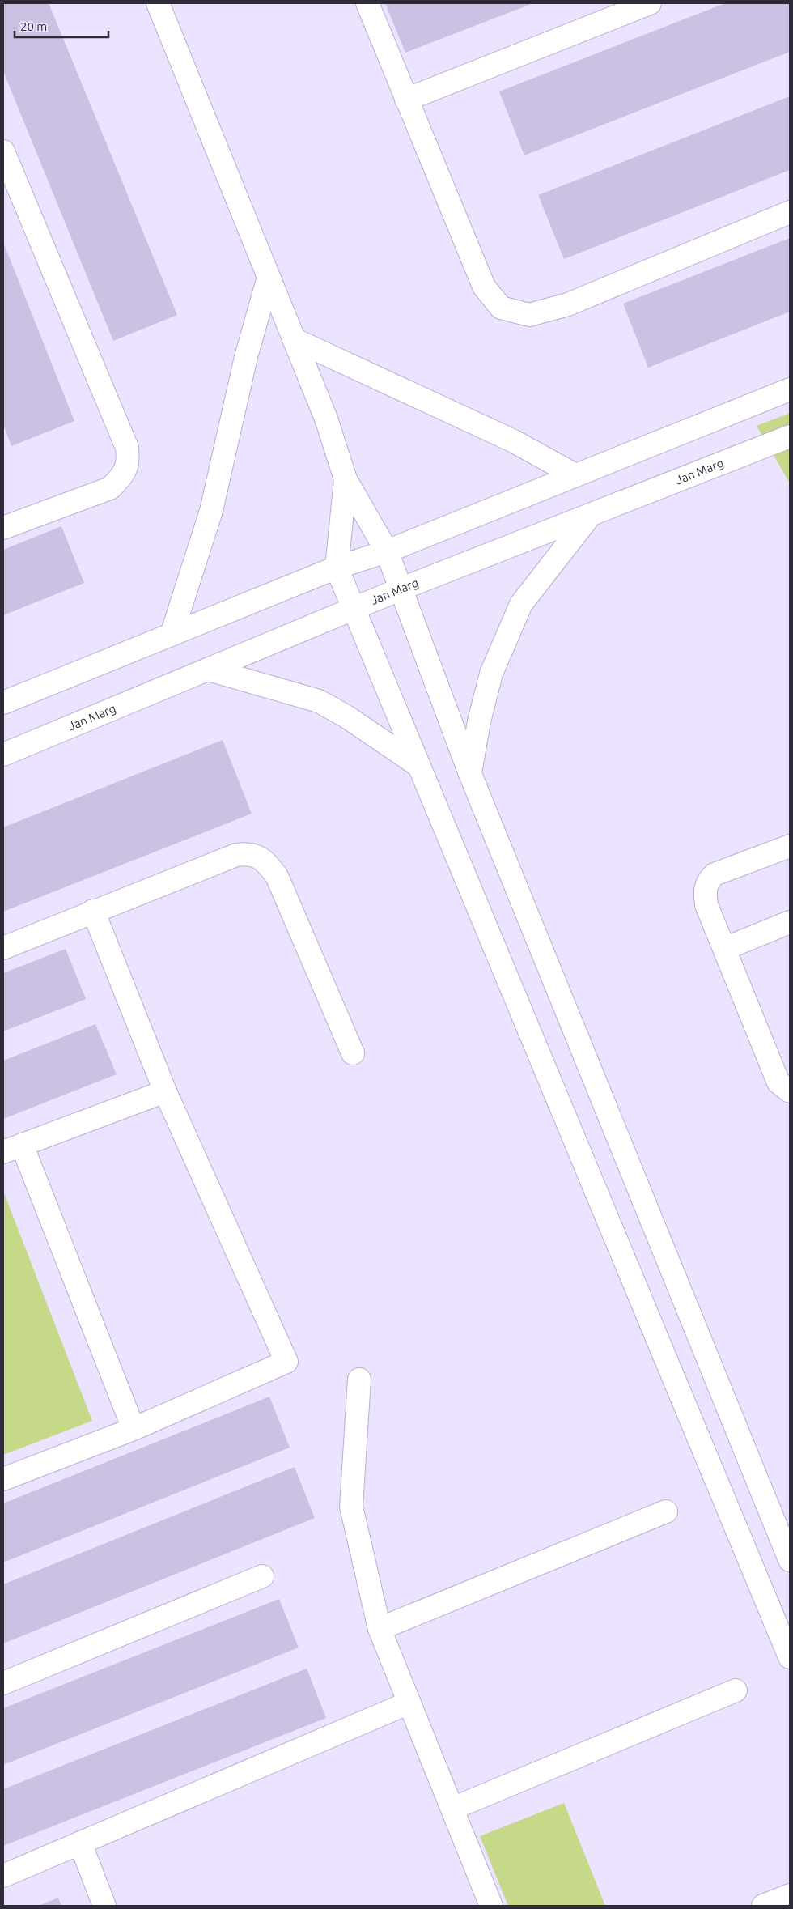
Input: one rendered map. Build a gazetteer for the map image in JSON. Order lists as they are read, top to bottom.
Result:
{
  "streets": {
    "main road": ["Jan Marg"]
  },
  "scale_bar": "20 m"
}
